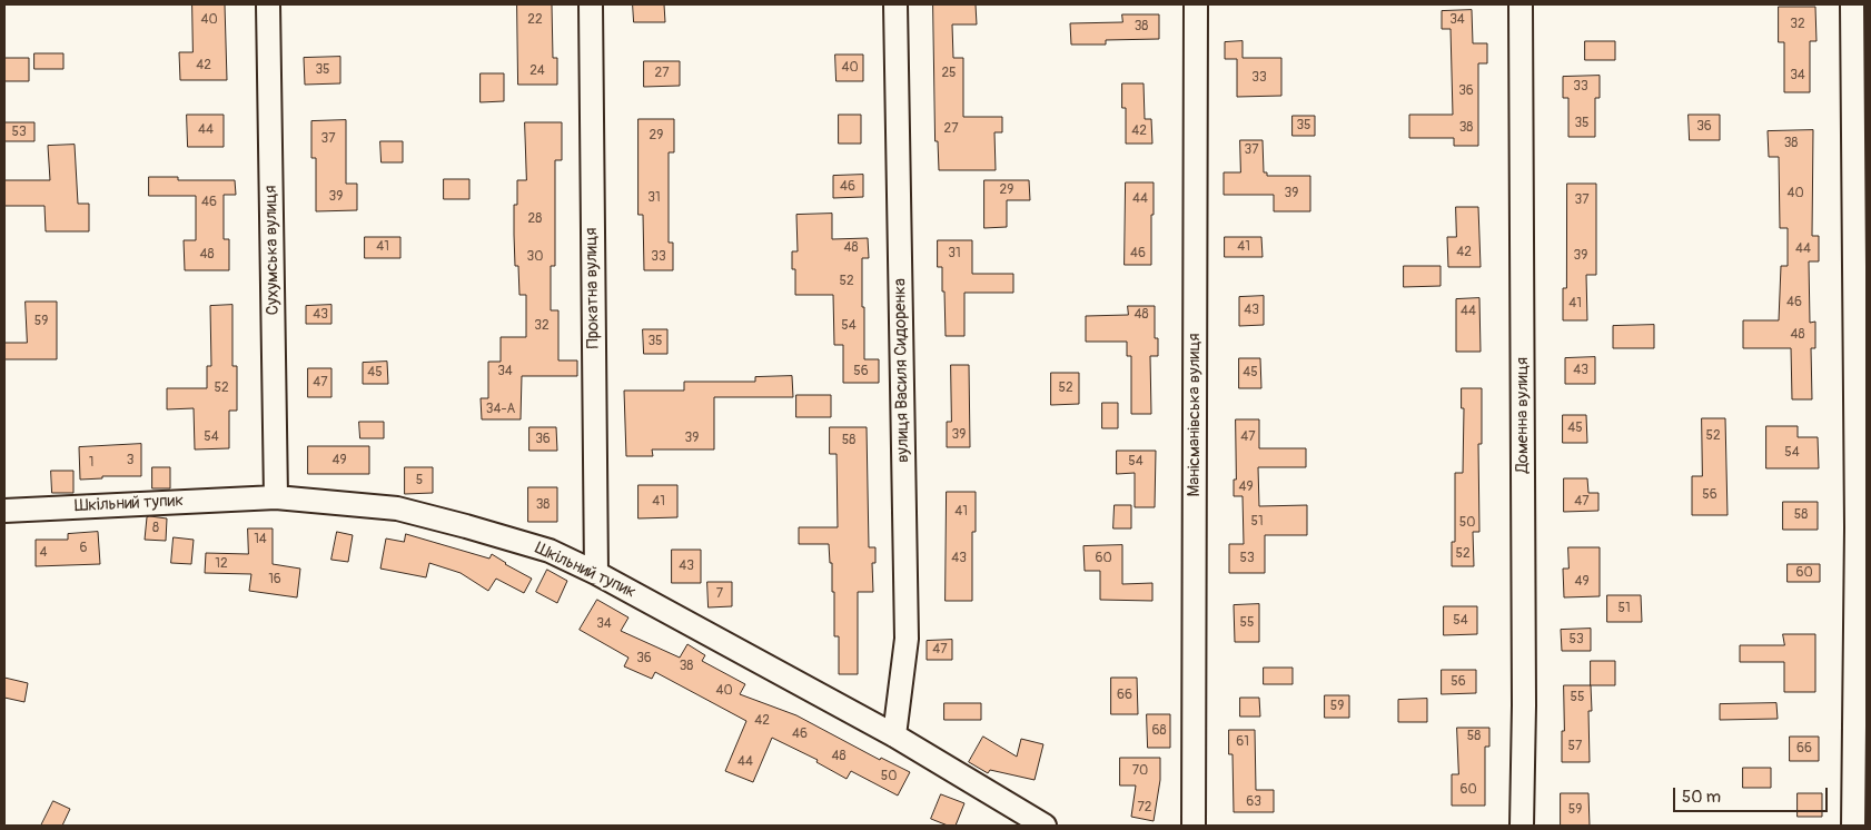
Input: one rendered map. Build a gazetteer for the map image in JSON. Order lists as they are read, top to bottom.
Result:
{
  "streets": {
    "street": [
      "Сухумська вулиця",
      "Прокатна вулиця",
      "вулиця Василя Сидоренка",
      "Манісманівська вулиця",
      "Доменна вулиця",
      "Шкільний тупик"
    ]
  },
  "crossings": [
    ["Сухумська вулиця", "Шкільний тупик"],
    ["Прокатна вулиця", "Шкільний тупик"],
    ["вулиця Василя Сидоренка", "Шкільний тупик"]
  ],
  "house_numbers": [
    "40",
    "22",
    "34",
    "32",
    "38",
    "42",
    "40",
    "35",
    "24",
    "27",
    "25",
    "34",
    "33",
    "33",
    "36",
    "35",
    "35",
    "36",
    "38",
    "27",
    "44",
    "42",
    "53",
    "29",
    "37",
    "38",
    "37",
    "46",
    "29",
    "39",
    "40",
    "39",
    "31",
    "44",
    "37",
    "46",
    "28",
    "41",
    "41",
    "48",
    "44",
    "42",
    "31",
    "46",
    "48",
    "39",
    "30",
    "33",
    "52",
    "46",
    "41",
    "43",
    "44",
    "43",
    "48",
    "59",
    "32",
    "54",
    "48",
    "35",
    "43",
    "34",
    "56",
    "45",
    "45",
    "47",
    "52",
    "52",
    "34-А",
    "45",
    "39",
    "52",
    "54",
    "47",
    "39",
    "36",
    "58",
    "54",
    "3",
    "49",
    "54",
    "1",
    "5",
    "49",
    "56",
    "41",
    "47",
    "38",
    "41",
    "58",
    "51",
    "50",
    "8",
    "14",
    "6",
    "4",
    "52",
    "43",
    "60",
    "53",
    "12",
    "43",
    "60",
    "16",
    "49",
    "7",
    "51",
    "54",
    "55",
    "34",
    "53",
    "47",
    "36",
    "38",
    "56",
    "40",
    "66",
    "55",
    "59",
    "42",
    "68",
    "46",
    "58",
    "61",
    "57",
    "66",
    "48",
    "44",
    "70",
    "50",
    "60",
    "63",
    "72",
    "59"
  ],
  "scale_bar": "50 m"
}
